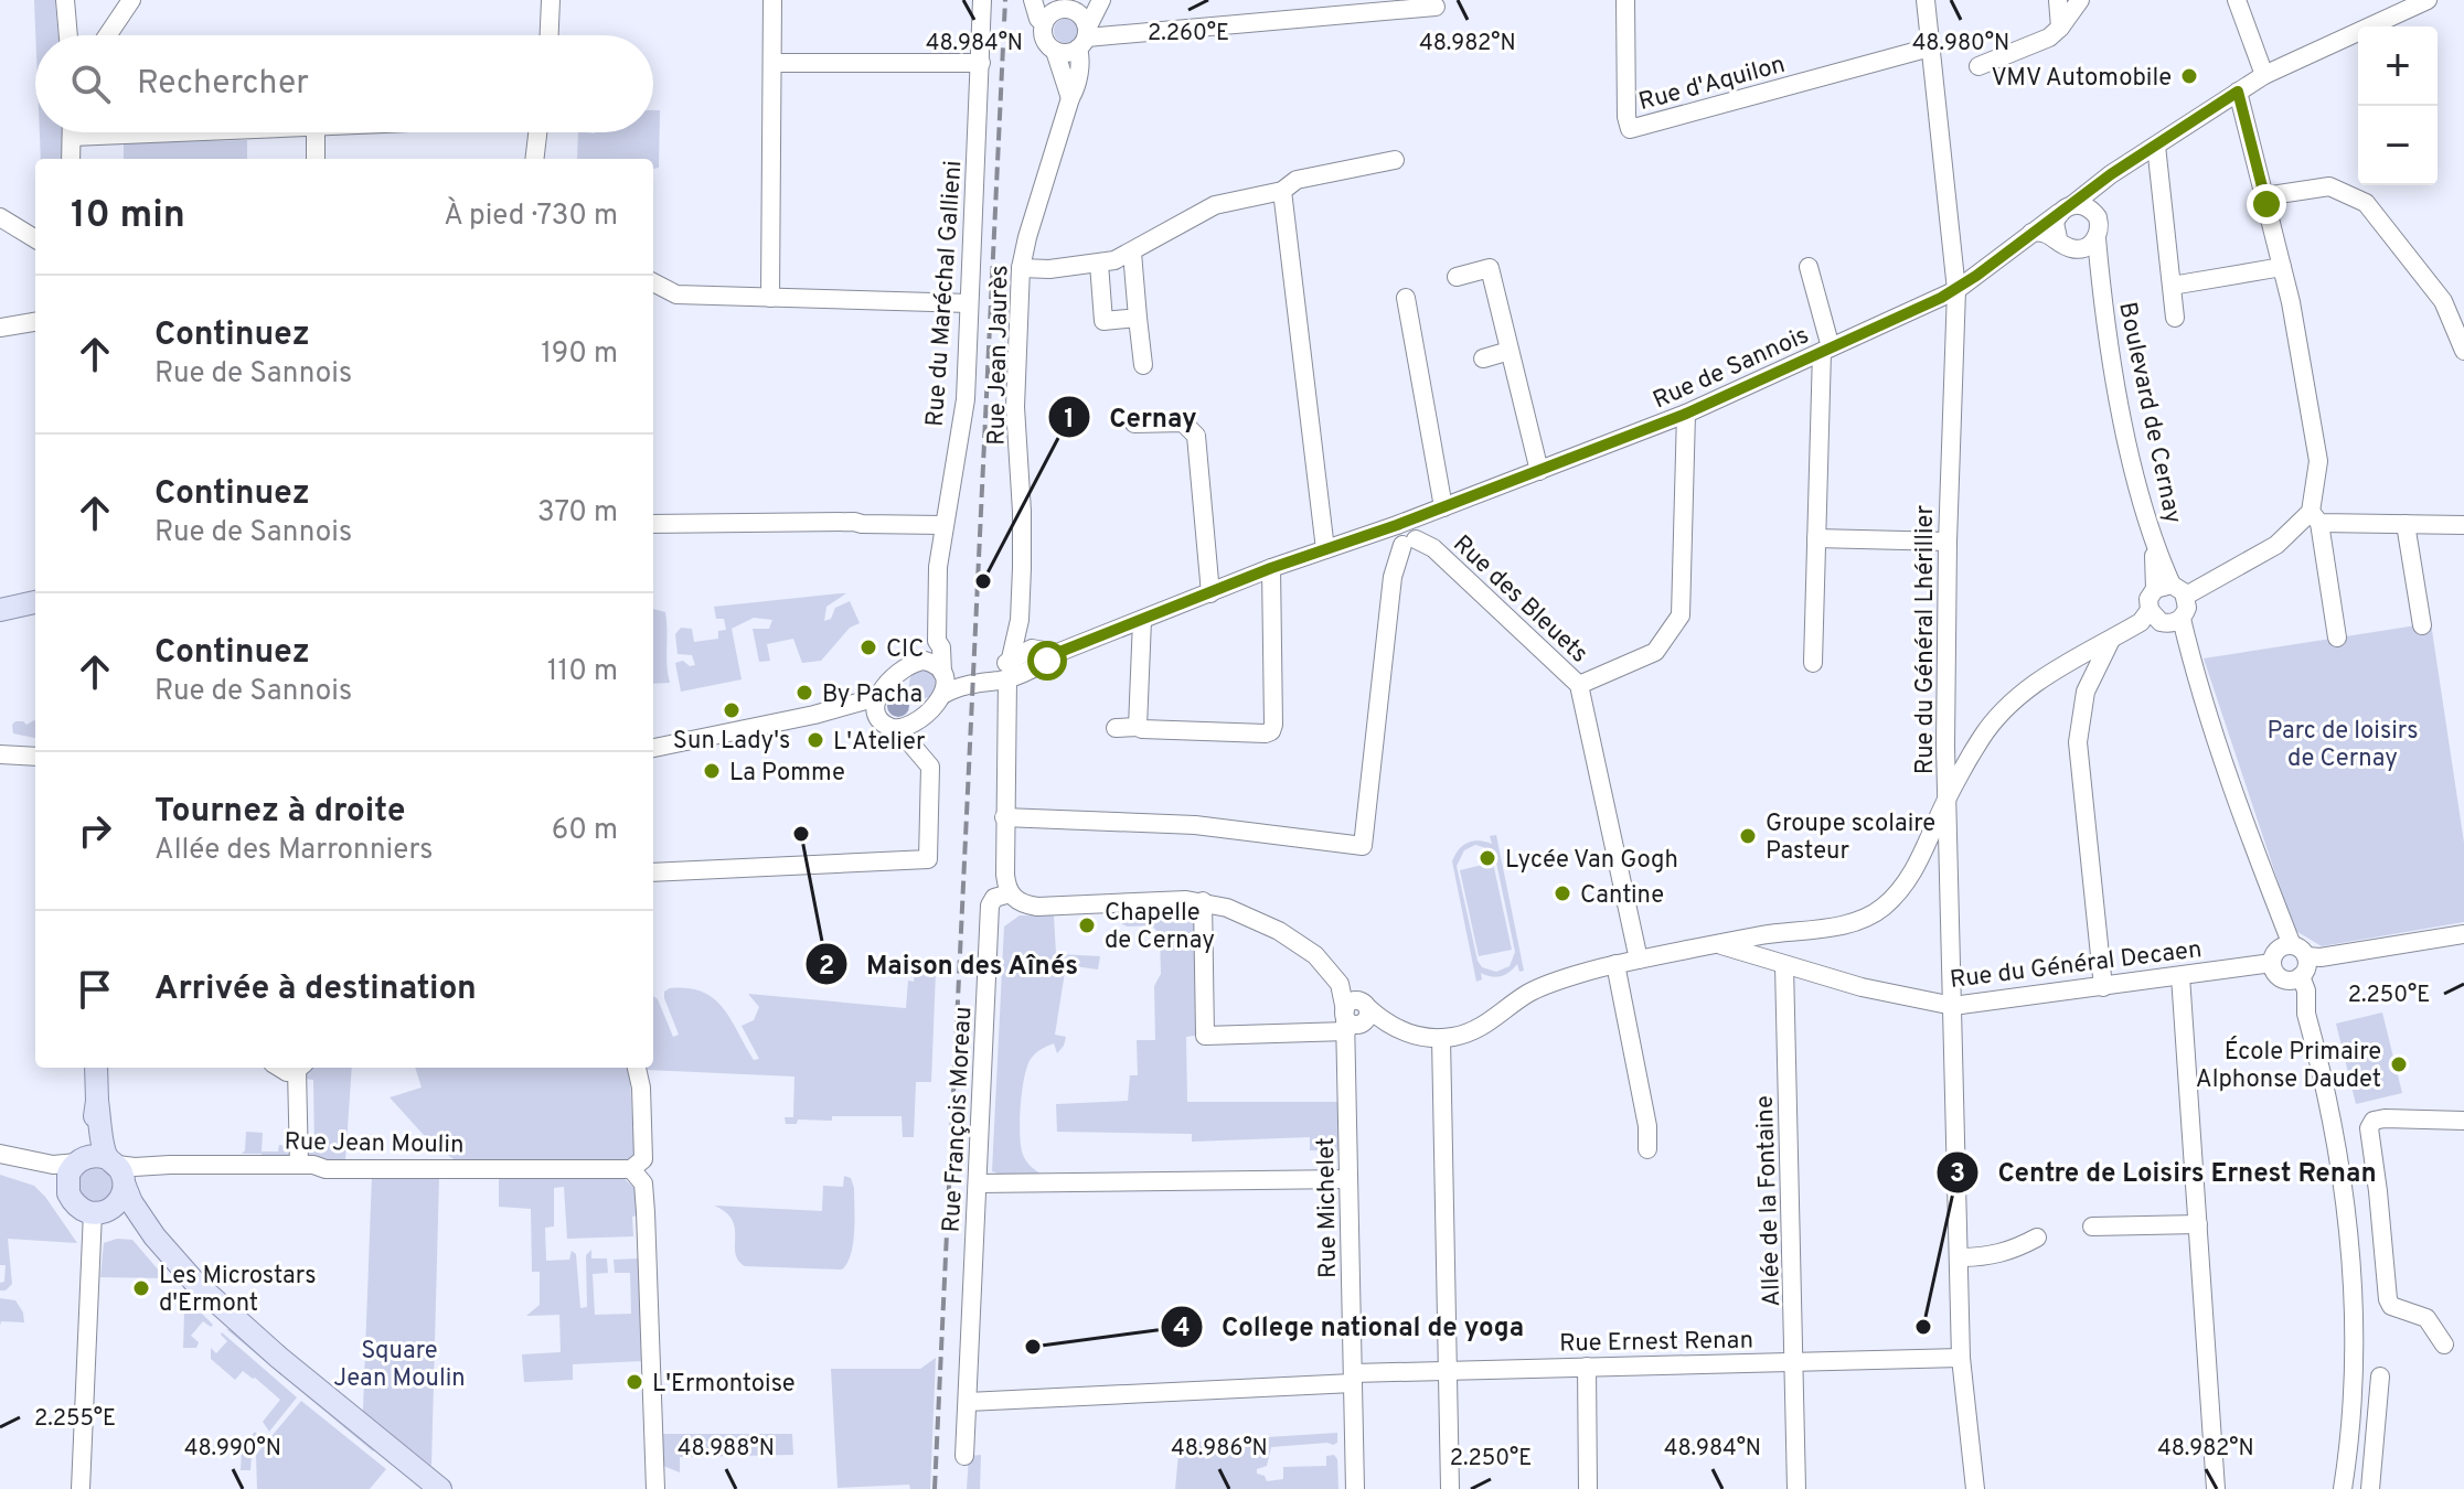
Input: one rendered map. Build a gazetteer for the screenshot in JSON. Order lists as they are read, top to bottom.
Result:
{
  "streets": {
    "street": [
      "Rue d'Aquilon",
      "Rue du Maréchal Gallieni",
      "Rue Jean Jaurès",
      "Rue de Sannois",
      "Boulevard de Cernay",
      "Rue des Bleuets",
      "Rue du Général Lhérillier",
      "Rue du Général Decaen",
      "Rue François Moreau",
      "Rue Jean Moulin",
      "Allée de la Fontaine",
      "Rue Michelet",
      "Rue Ernest Renan"
    ]
  },
  "crossings": [
    ["Rue d'Aquilon", "Rue du Général Lhérillier"],
    ["Rue de Sannois", "Boulevard de Cernay"],
    ["Rue de Sannois", "Rue des Bleuets"],
    ["Rue de Sannois", "Rue du Général Lhérillier"],
    ["Rue des Bleuets", "Rue du Général Decaen"],
    ["Rue du Général Lhérillier", "Rue du Général Decaen"],
    ["Rue du Général Decaen", "Allée de la Fontaine"],
    ["Rue du Général Decaen", "Rue Michelet"],
    ["Rue François Moreau", "Rue Ernest Renan"],
    ["Allée de la Fontaine", "Rue Ernest Renan"],
    ["Rue Michelet", "Rue Ernest Renan"]
  ],
  "parks": ["Parc de loisirs de Cernay", "Square Jean Moulin"],
  "places": [
    "VMV Automobile",
    "Cernay",
    "CIC",
    "By Pacha",
    "Sun Lady's",
    "L'Atelier",
    "La Pomme",
    "Maison des Aînés",
    "Groupe scolaire Pasteur",
    "Lycée Van Gogh",
    "Cantine",
    "Chapelle de Cernay",
    "École Primaire Alphonse Daudet",
    "Les Microstars d'Ermont",
    "Centre de Loisirs Ernest Renan",
    "College national de yoga",
    "L'Ermontoise"
  ],
  "page": {
    "map_buttons": ["+", "−"],
    "search": "Rechercher",
    "heading": ["10 min", "À pied · 730 m"],
    "list": [
      ["Continuez", "Rue de Sannois", "190 m"],
      ["Continuez", "Rue de Sannois", "370 m"],
      ["Continuez", "Rue de Sannois", "110 m"],
      ["Tournez à droite", "Allée des Marronniers", "60 m"],
      "Arrivée à destination"
    ]
  },
  "coordinates": [
    "2.260°E",
    "48.984°N",
    "48.982°N",
    "48.980°N",
    "2.250°E",
    "2.255°E",
    "48.990°N",
    "48.988°N",
    "48.986°N"
  ]
}
